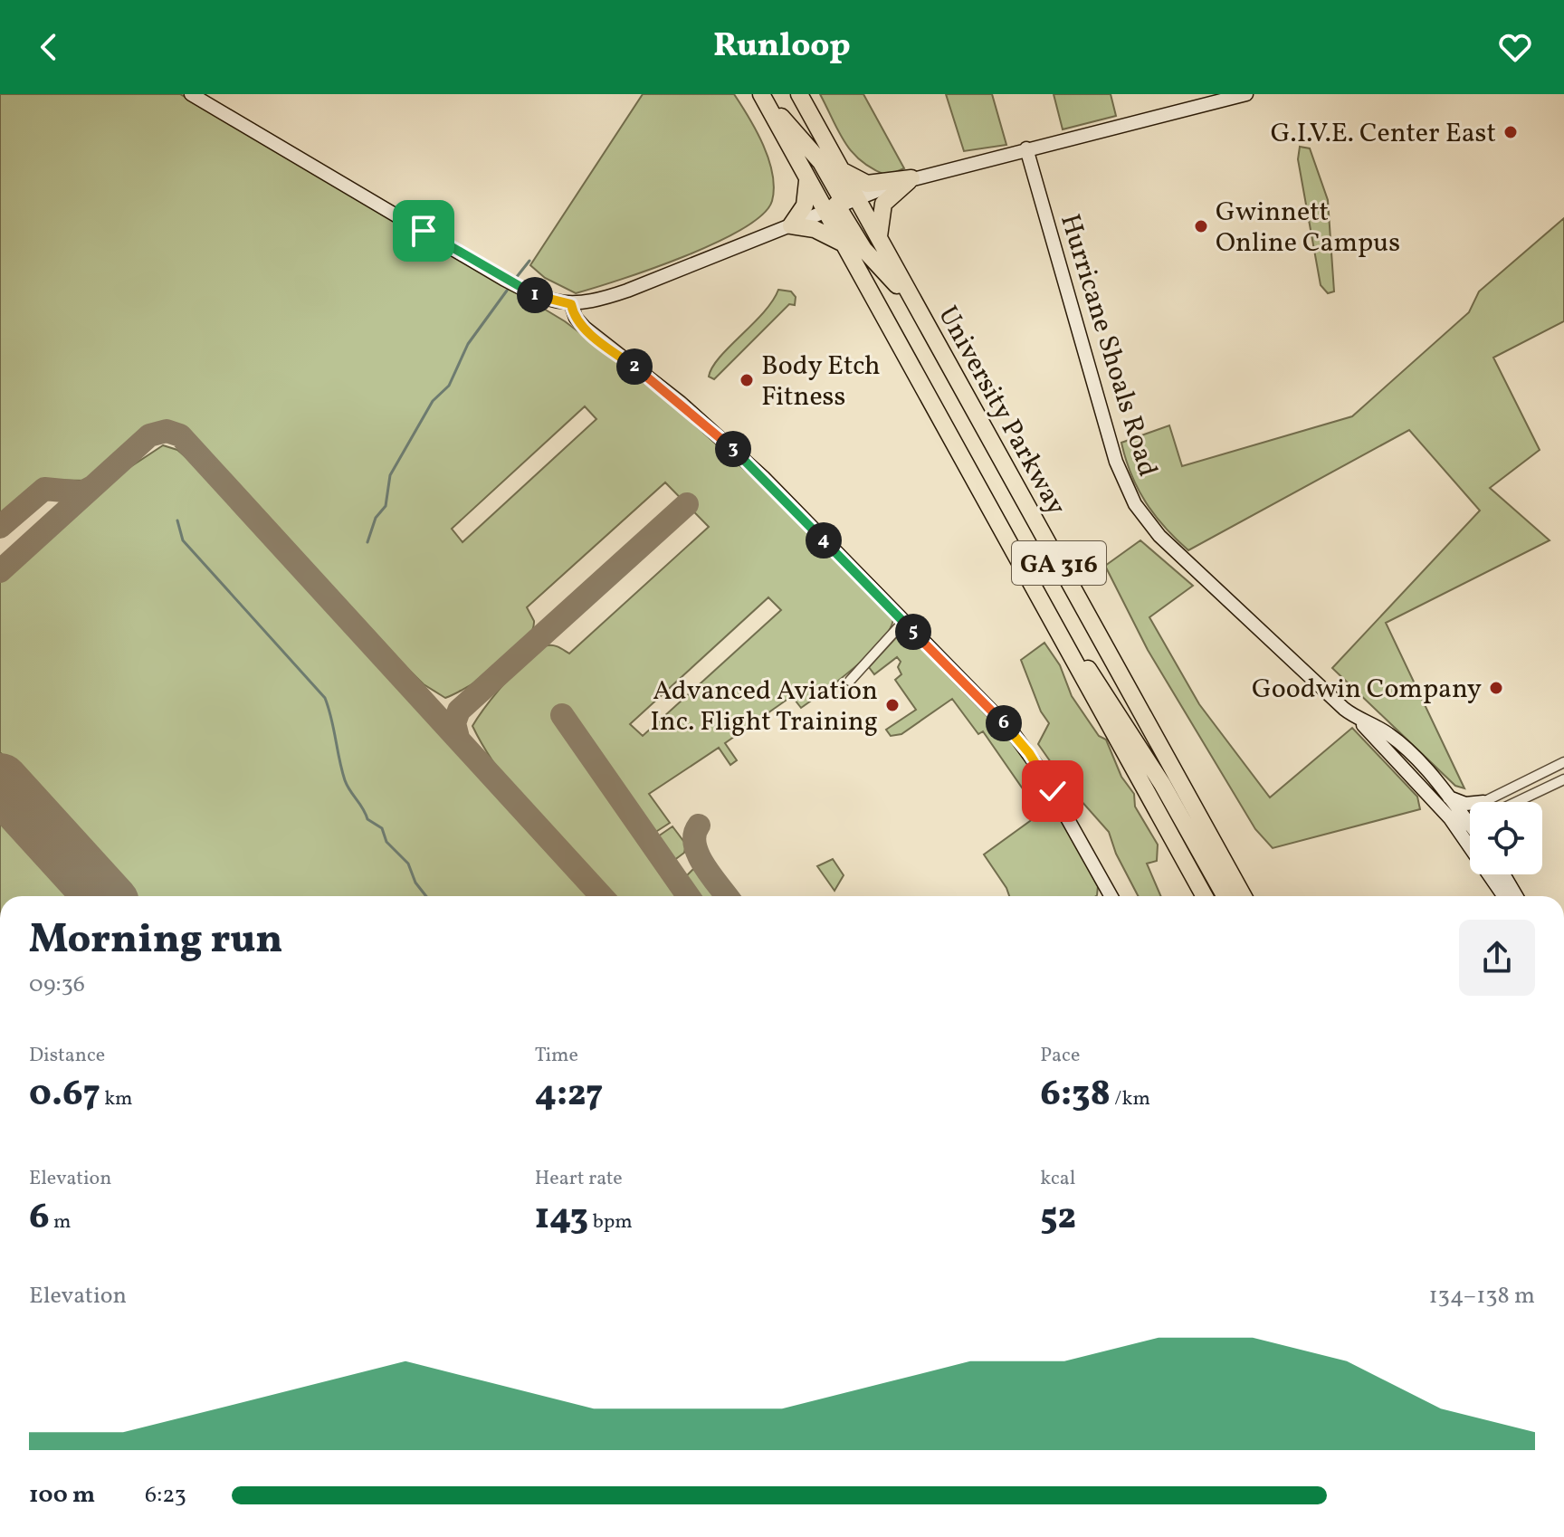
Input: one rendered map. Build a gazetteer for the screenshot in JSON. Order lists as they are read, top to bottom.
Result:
{
  "streets": {
    "highway": ["University Parkway", "GA 316"],
    "street": ["Hurricane Shoals Road"]
  },
  "places": [
    "G.I.V.E. Center East",
    "Gwinnett Online Campus",
    "Body Etch Fitness",
    "Goodwin Company",
    "Advanced Aviation Inc. Flight Training"
  ],
  "page": {
    "header": "Runloop",
    "pins": [
      "1",
      "2",
      "3",
      "4",
      "5",
      "6"
    ],
    "heading": ["Morning run", "09:36"],
    "stats": [
      ["Distance", "0.67 km"],
      ["Time", "4:27"],
      ["Pace", "6:38 /km"],
      ["Elevation", "6 m"],
      ["Heart rate", "143 bpm"],
      ["kcal", "52"]
    ],
    "chart": ["Elevation", "134–138 m"],
    "list": [
      {
        "name": "100 m",
        "note": "6:23"
      }
    ]
  }
}
